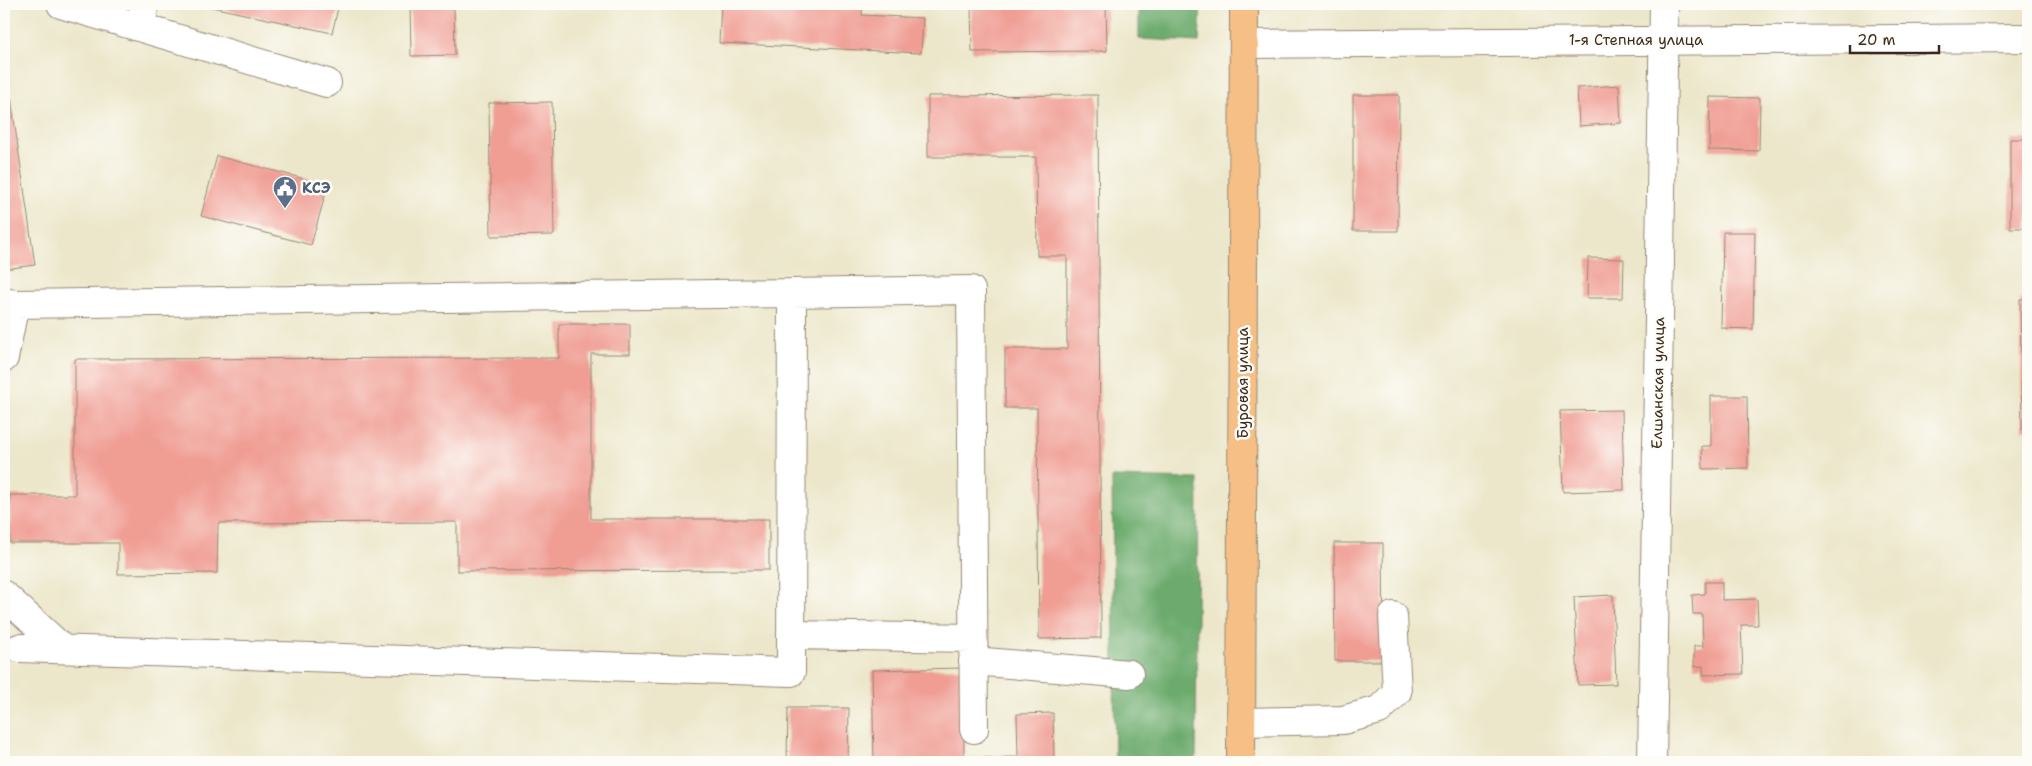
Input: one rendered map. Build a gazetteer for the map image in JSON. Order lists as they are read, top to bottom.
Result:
{
  "streets": {
    "main road": ["Буровая улица"],
    "street": ["1-я Степная улица", "Елшанская улица"]
  },
  "crossings": [
    ["1-я Степная улица", "Буровая улица"],
    ["1-я Степная улица", "Елшанская улица"]
  ],
  "places": {
    "public building": ["КСЭ"]
  },
  "scale_bar": "20 m"
}
